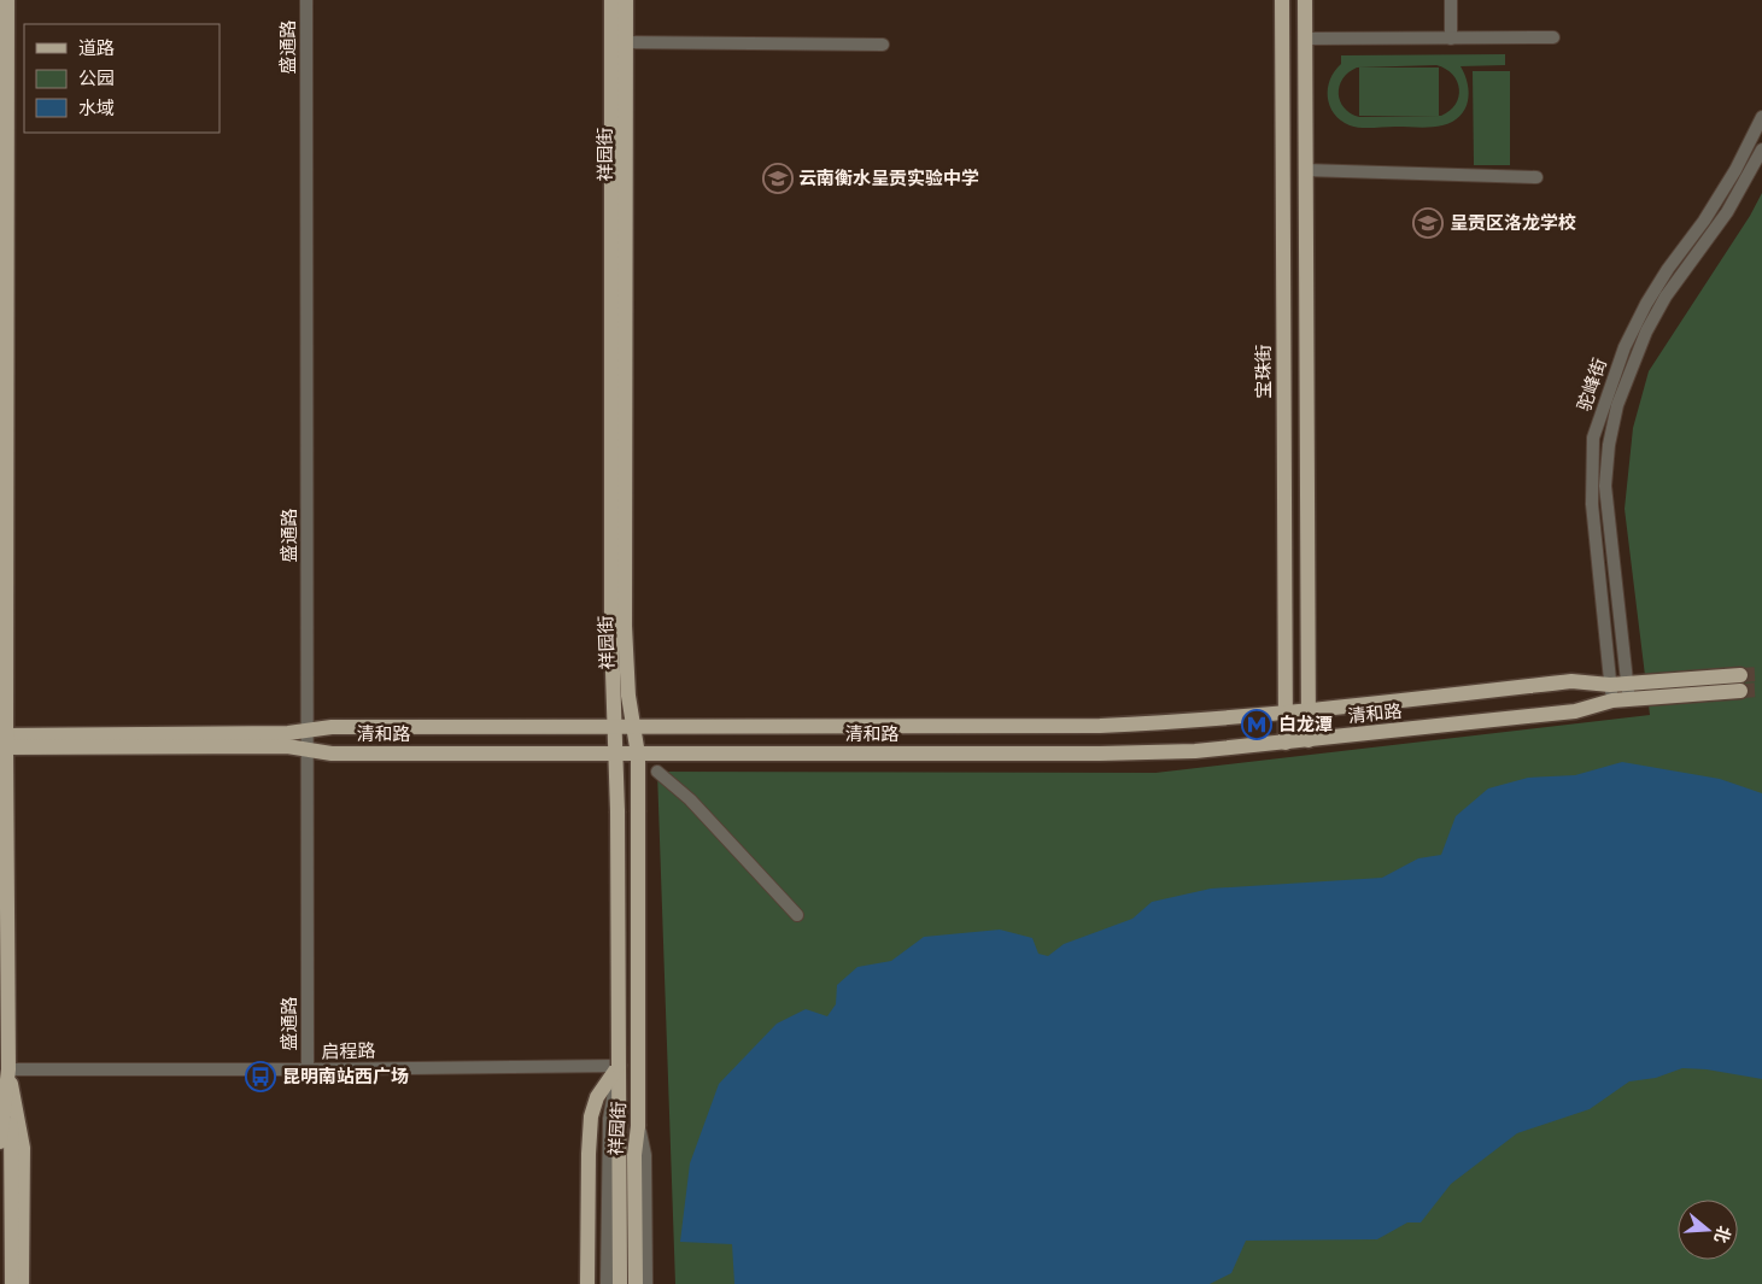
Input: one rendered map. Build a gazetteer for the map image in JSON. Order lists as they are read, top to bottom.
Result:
{
  "streets": {
    "main road": ["祥园街", "宝珠街", "清和路"],
    "street": ["盛通路", "驼峰街", "启程路"]
  },
  "crossings": [
    ["盛通路", "清和路"],
    ["盛通路", "启程路"],
    ["祥园街", "清和路"],
    ["祥园街", "启程路"],
    ["宝珠街", "清和路"],
    ["驼峰街", "清和路"]
  ],
  "places": {
    "school or university": ["云南衡水呈贡实验中学", "呈贡区洛龙学校"],
    "metro station": ["白龙潭"],
    "bus stop": ["昆明南站西广场"]
  },
  "legend": ["道路", "公园", "水域"],
  "north": "right"
}
